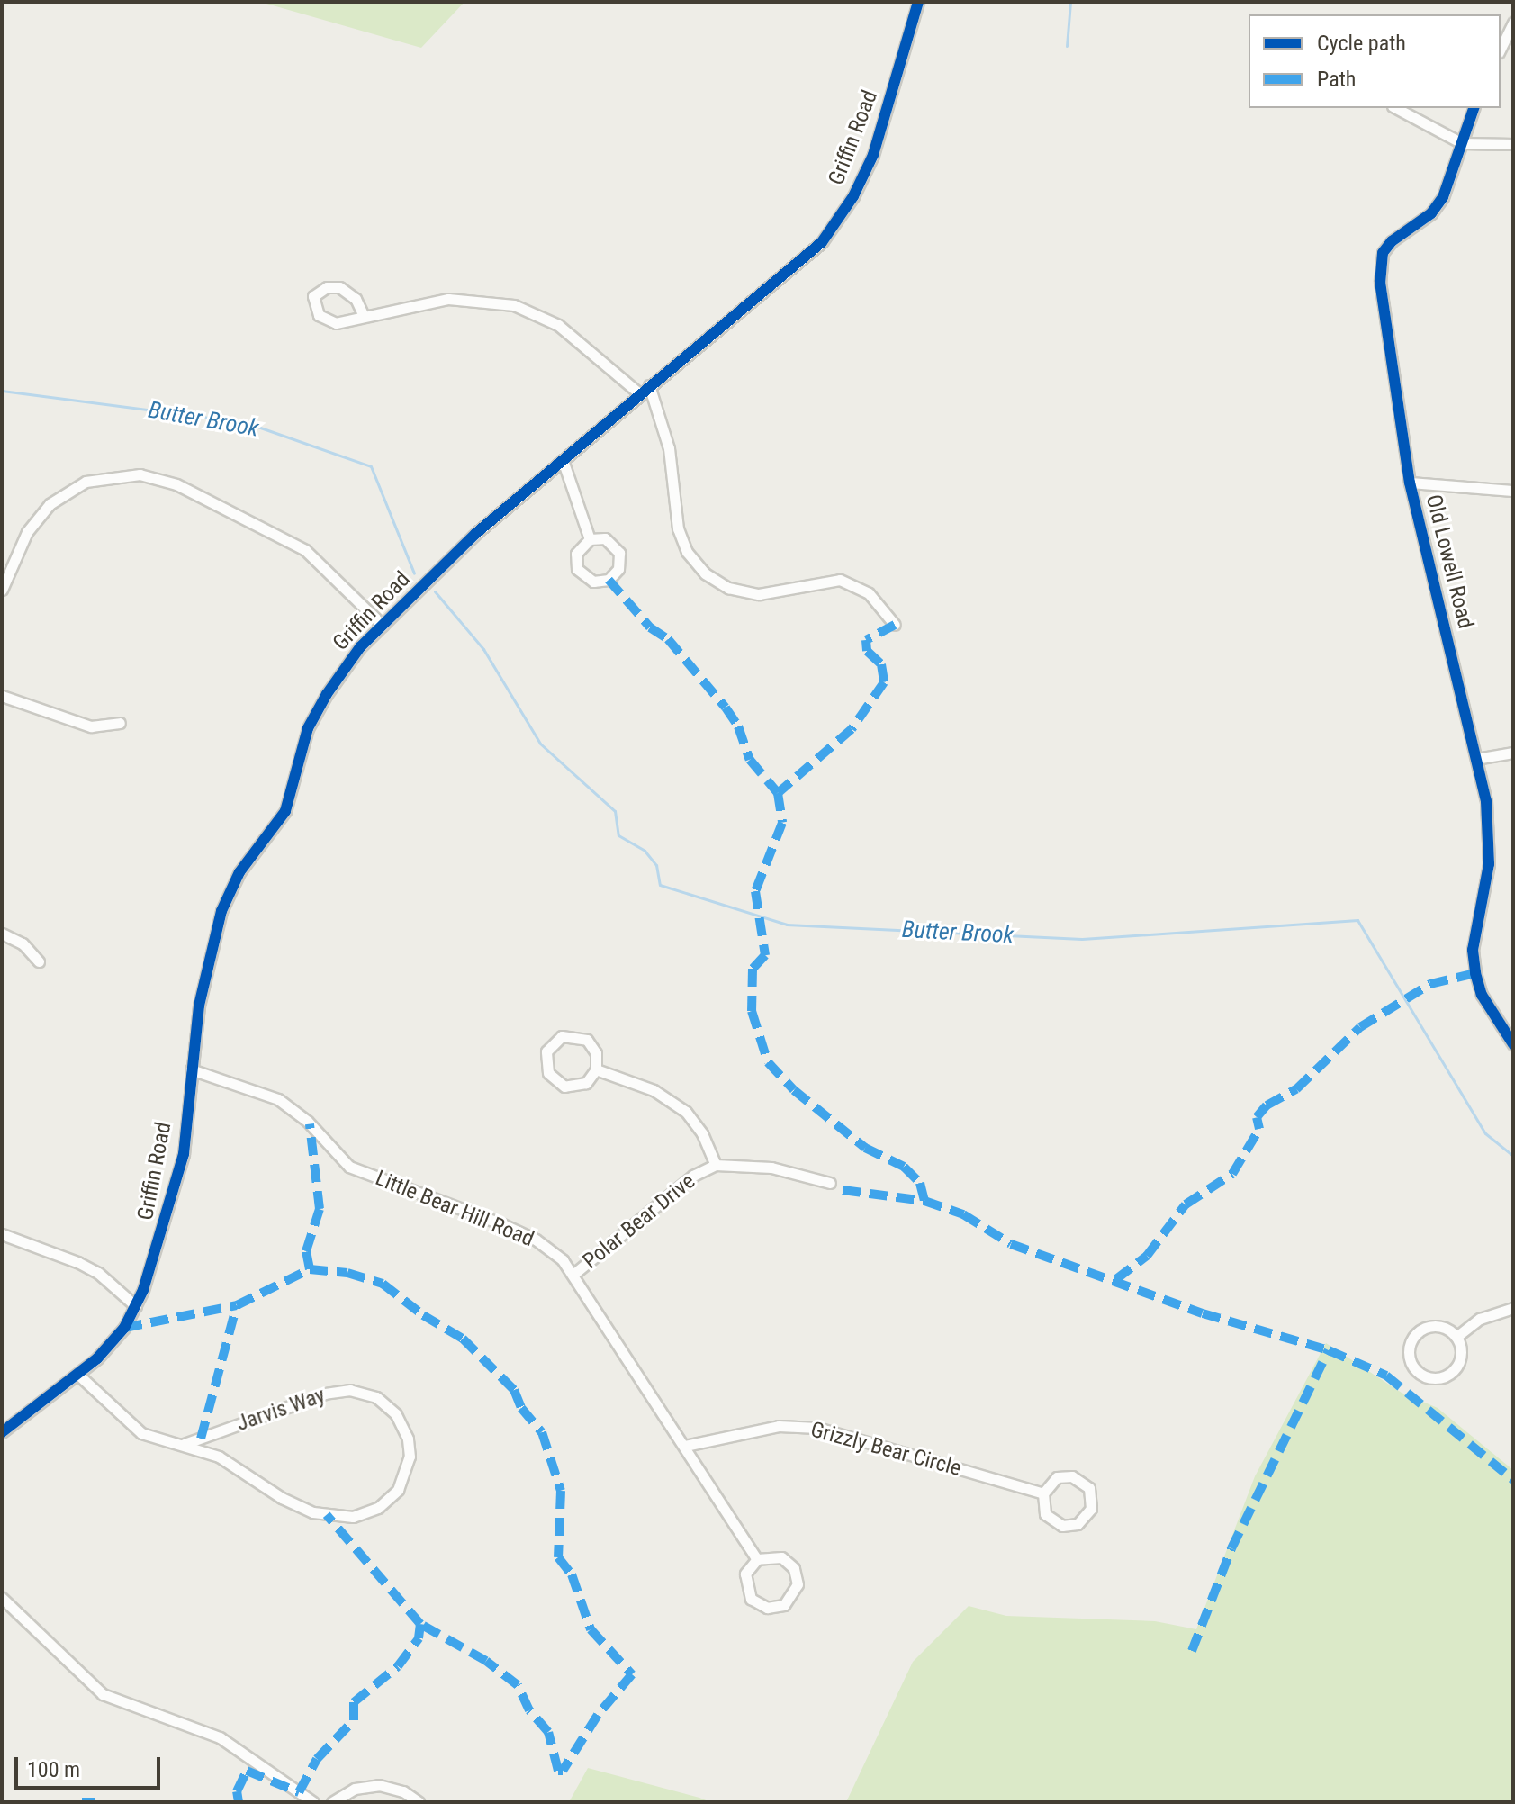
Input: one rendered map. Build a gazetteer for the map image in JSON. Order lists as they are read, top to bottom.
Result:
{
  "streets": {
    "street": [
      "Griffin Road",
      "Old Lowell Road",
      "Little Bear Hill Road",
      "Polar Bear Drive",
      "Jarvis Way",
      "Grizzly Bear Circle"
    ]
  },
  "crossings": [
    ["Griffin Road", "Little Bear Hill Road"],
    ["Griffin Road", "Jarvis Way"],
    ["Little Bear Hill Road", "Polar Bear Drive"],
    ["Little Bear Hill Road", "Grizzly Bear Circle"]
  ],
  "water": ["Butter Brook"],
  "legend": ["Cycle path", "Path"],
  "scale_bar": "100 m"
}
